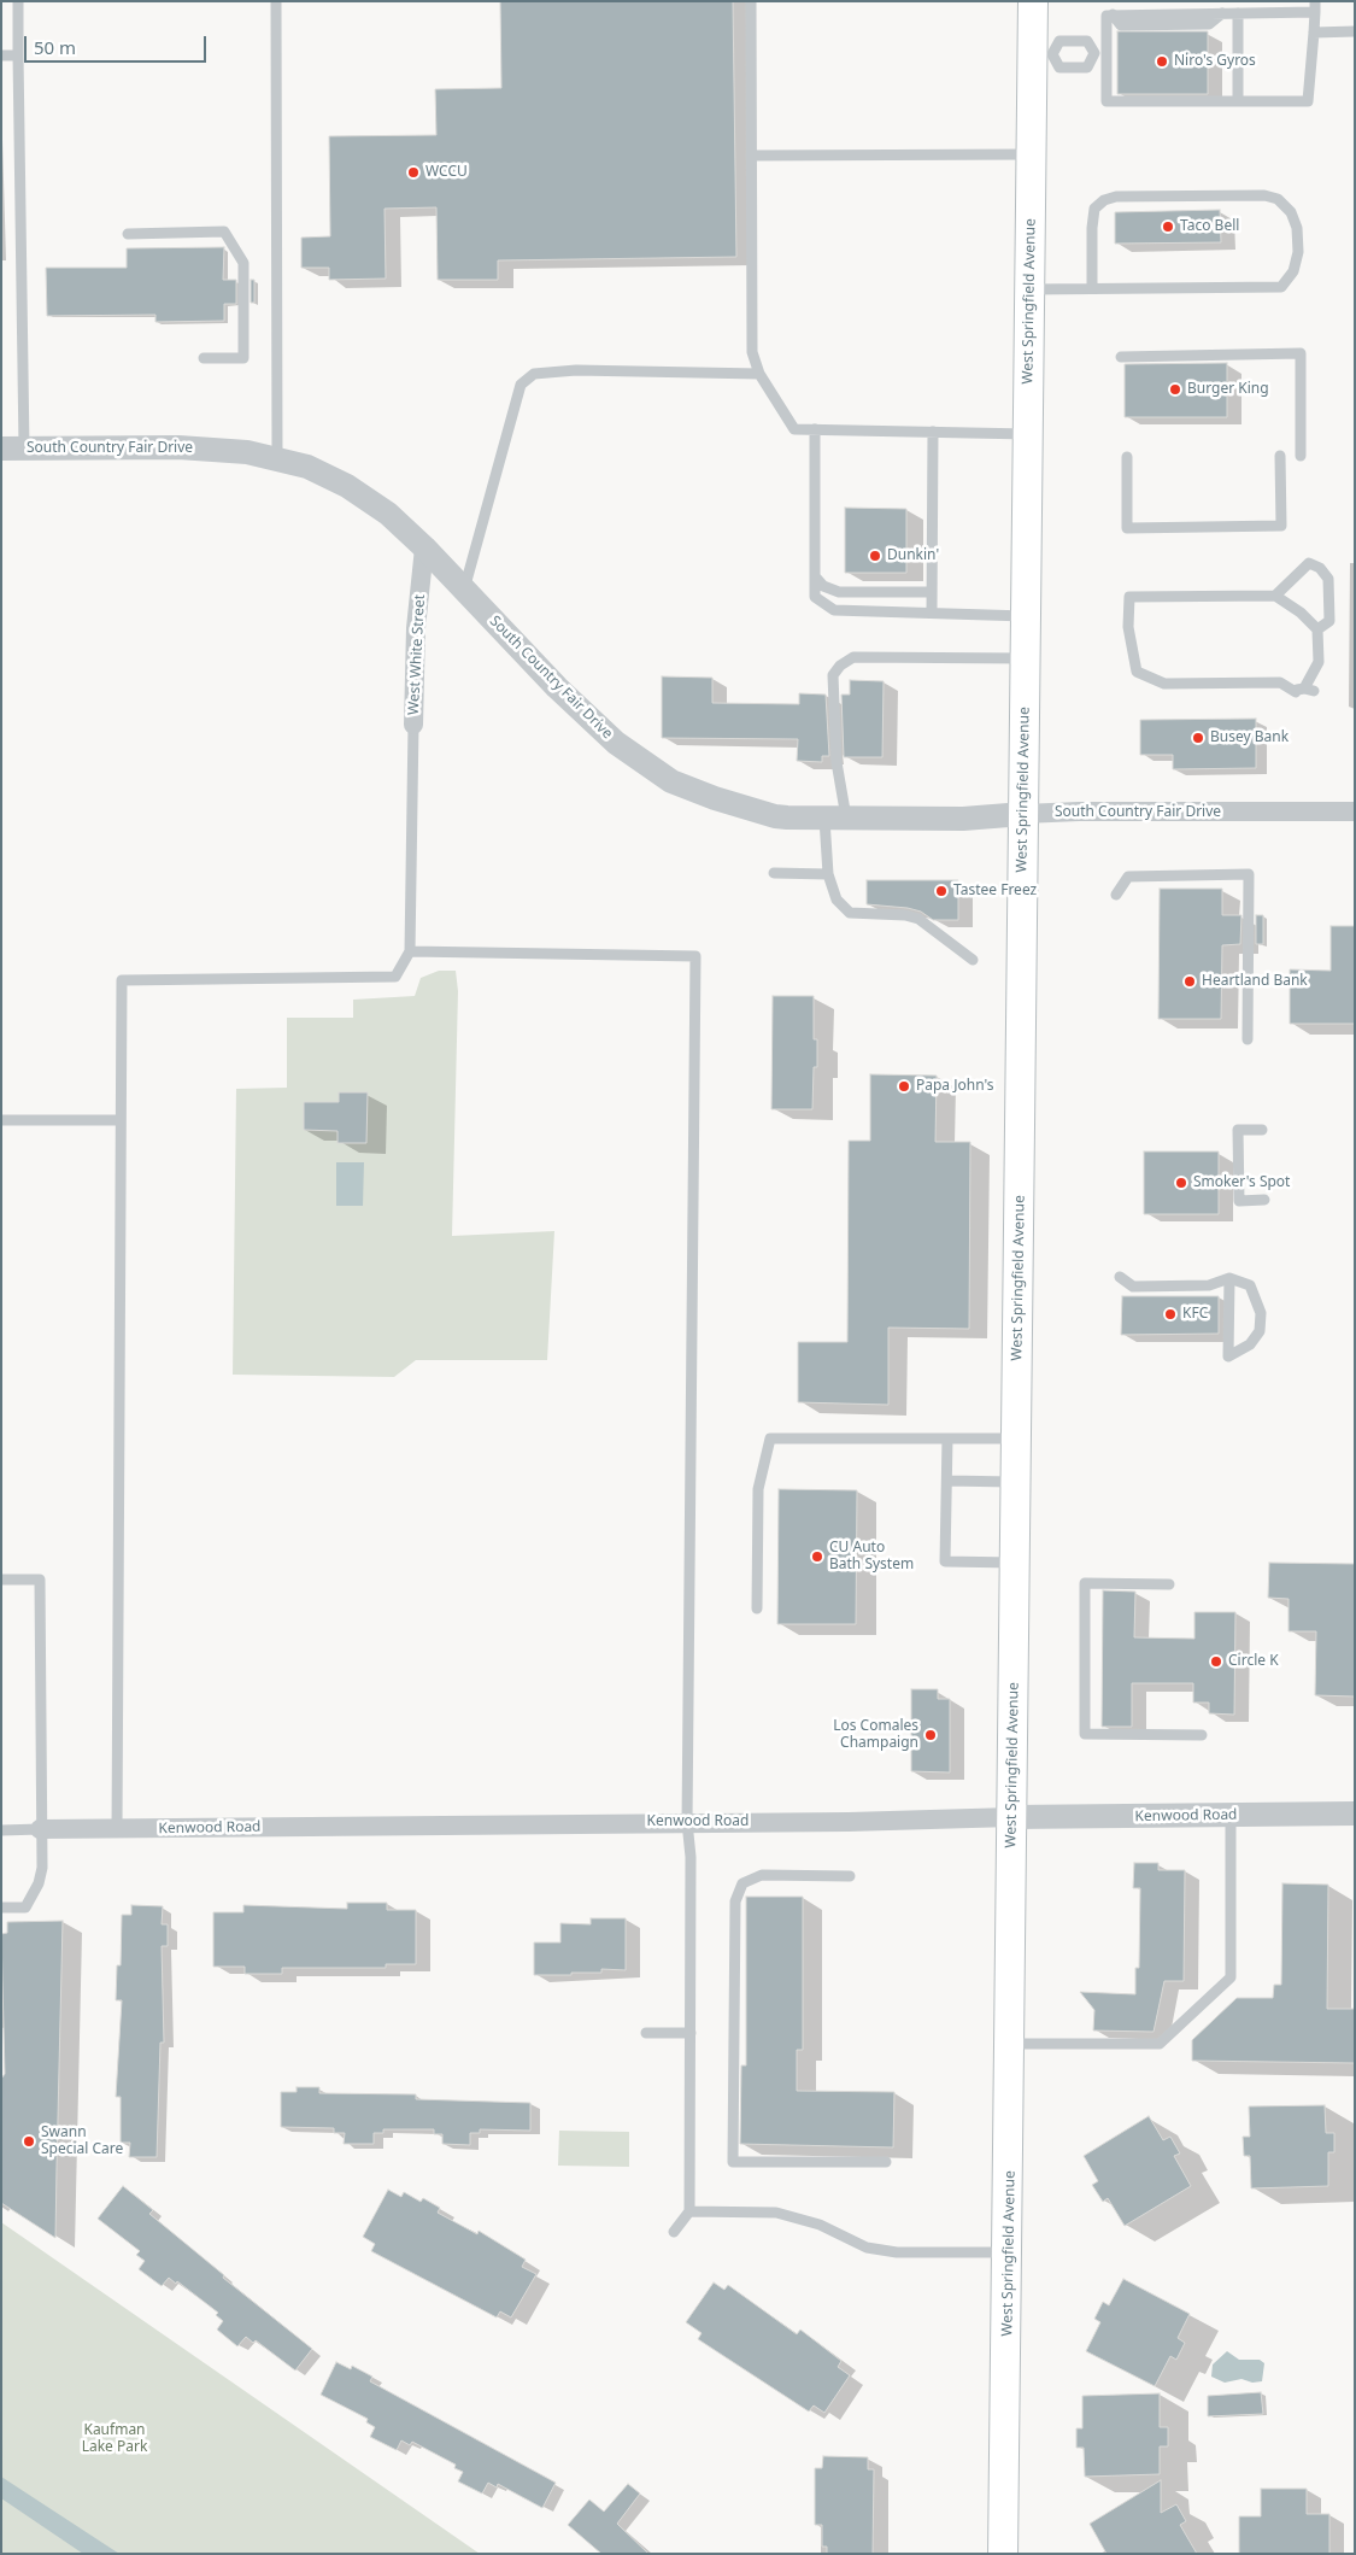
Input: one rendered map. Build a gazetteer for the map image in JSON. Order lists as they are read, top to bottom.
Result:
{
  "streets": {
    "main road": ["West Springfield Avenue"],
    "street": ["South Country Fair Drive", "West White Street", "Kenwood Road"]
  },
  "crossings": [
    ["West Springfield Avenue", "South Country Fair Drive"],
    ["West Springfield Avenue", "Kenwood Road"],
    ["South Country Fair Drive", "West White Street"]
  ],
  "parks": ["Kaufman Lake Park"],
  "places": [
    "Niro's Gyros",
    "WCCU",
    "Taco Bell",
    "Burger King",
    "Dunkin'",
    "Busey Bank",
    "Tastee Freez",
    "Heartland Bank",
    "Papa John's",
    "Smoker's Spot",
    "KFC",
    "CU Auto Bath System",
    "Circle K",
    "Los Comales Champaign",
    "Swann Special Care"
  ],
  "scale_bar": "50 m"
}
